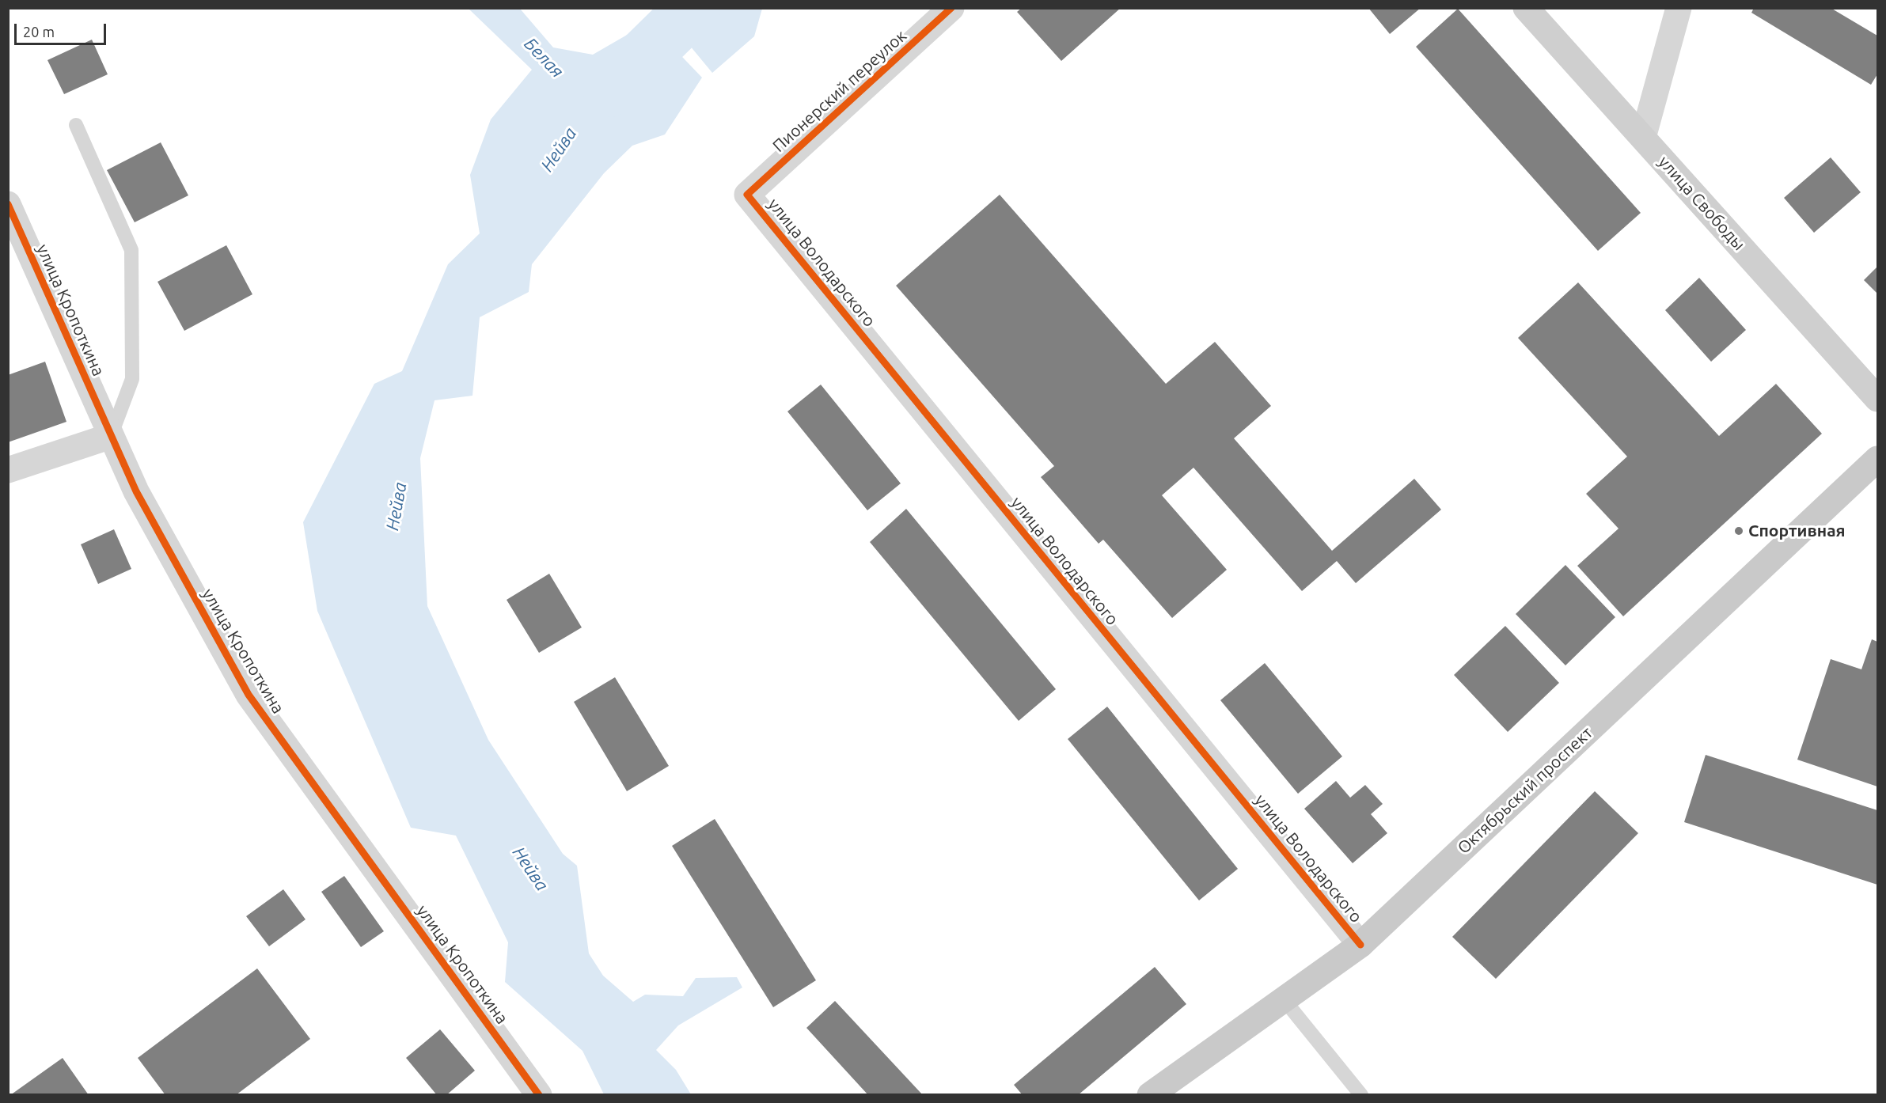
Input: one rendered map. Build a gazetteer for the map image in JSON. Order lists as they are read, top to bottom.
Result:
{
  "streets": {
    "main road": ["улица Свободы", "Октябрьский проспект"],
    "street": ["Пионерский переулок", "улица Володарского", "улица Кропоткина"]
  },
  "crossings": [
    ["Пионерский переулок", "улица Володарского"],
    ["улица Володарского", "Октябрьский проспект"]
  ],
  "water": ["Белая", "Нейва"],
  "places": ["Спортивная"],
  "scale_bar": "20 m"
}
